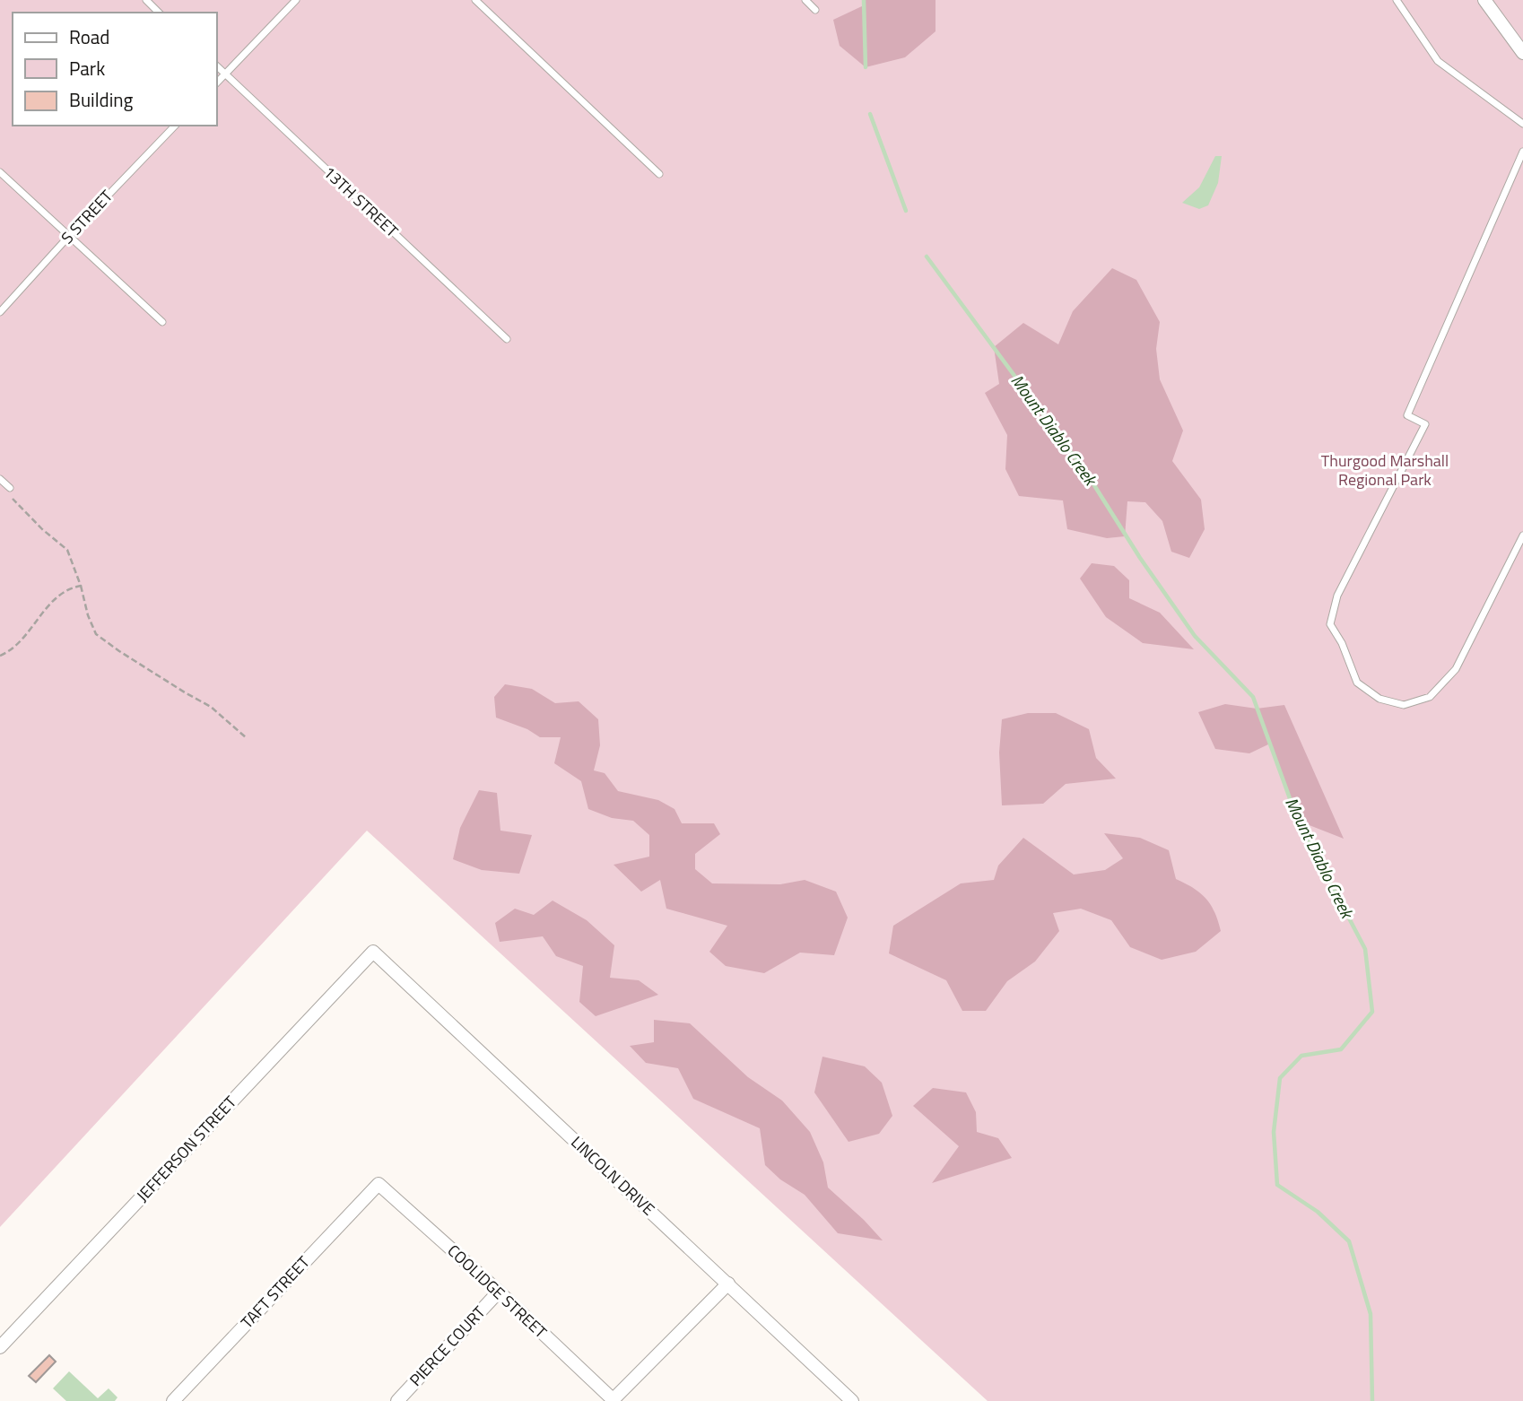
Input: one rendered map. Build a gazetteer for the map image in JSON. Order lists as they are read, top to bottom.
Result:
{
  "streets": {
    "street": [
      "JEFFERSON STREET",
      "LINCOLN DRIVE",
      "COOLIDGE STREET",
      "TAFT STREET",
      "PIERCE COURT"
    ],
    "lane": ["13TH STREET", "S STREET"]
  },
  "crossings": [
    ["JEFFERSON STREET", "LINCOLN DRIVE"],
    ["COOLIDGE STREET", "TAFT STREET"],
    ["COOLIDGE STREET", "PIERCE COURT"]
  ],
  "water": ["Mount Diablo Creek"],
  "parks": ["Thurgood Marshall Regional Park"],
  "legend": ["Road", "Park", "Building"]
}
